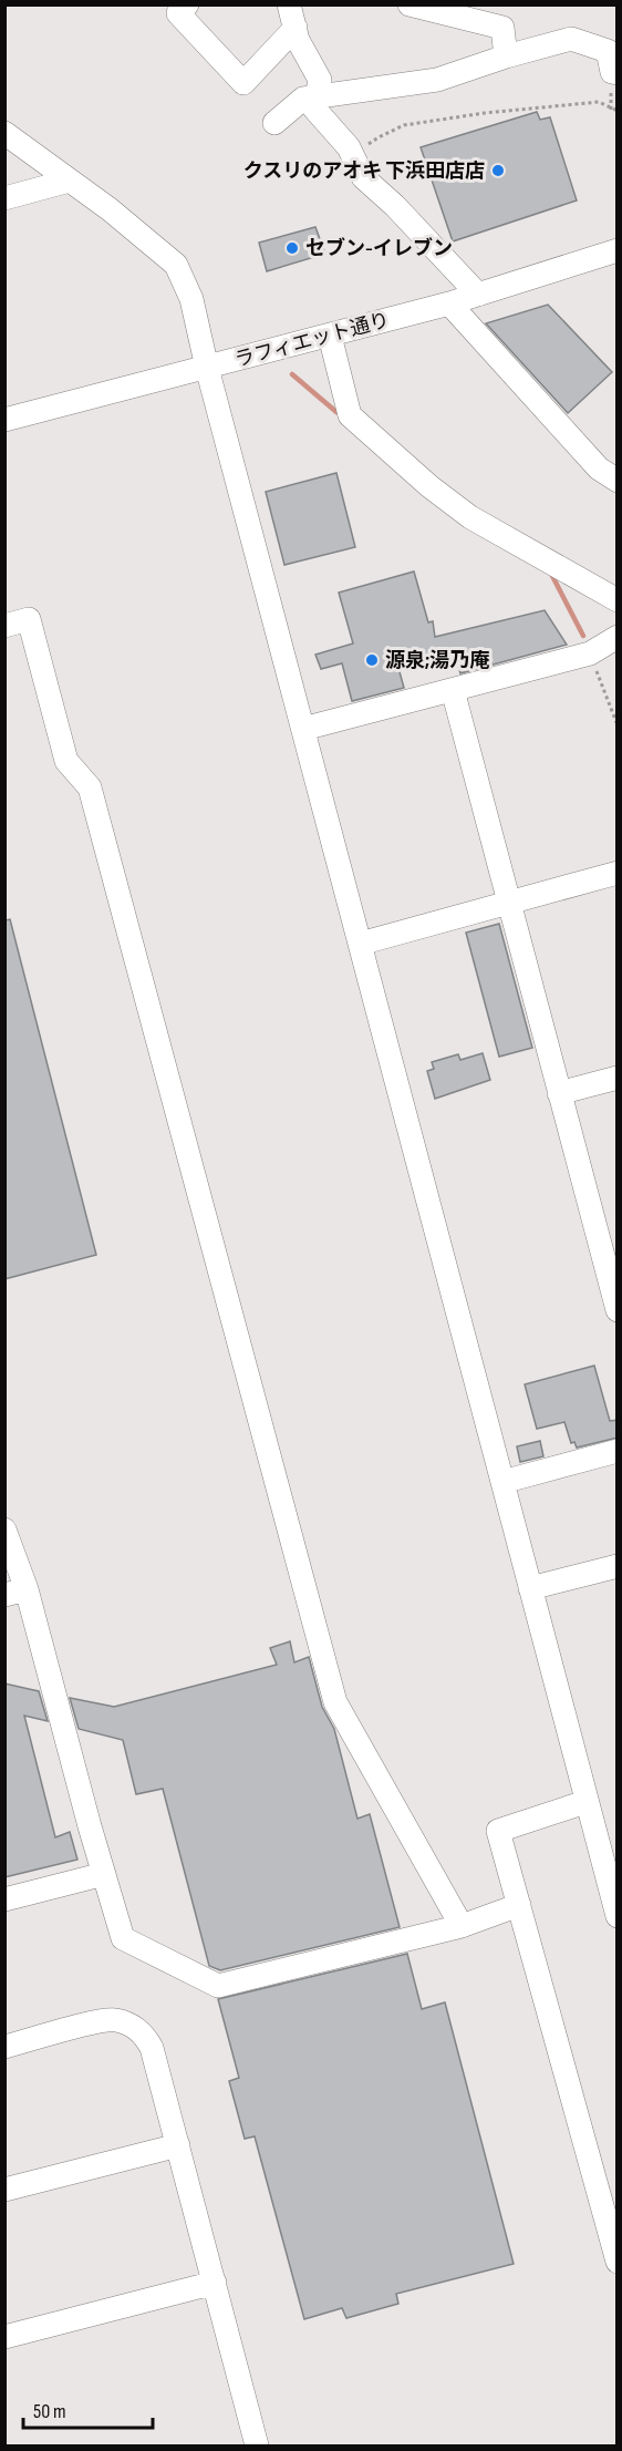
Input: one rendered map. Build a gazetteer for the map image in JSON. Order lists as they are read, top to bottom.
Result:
{
  "streets": {
    "street": ["ラフィエット通り"]
  },
  "places": ["クスリのアオキ 下浜田店店", "セブン-イレブン", "源泉;湯乃庵"],
  "scale_bar": "50 m"
}
